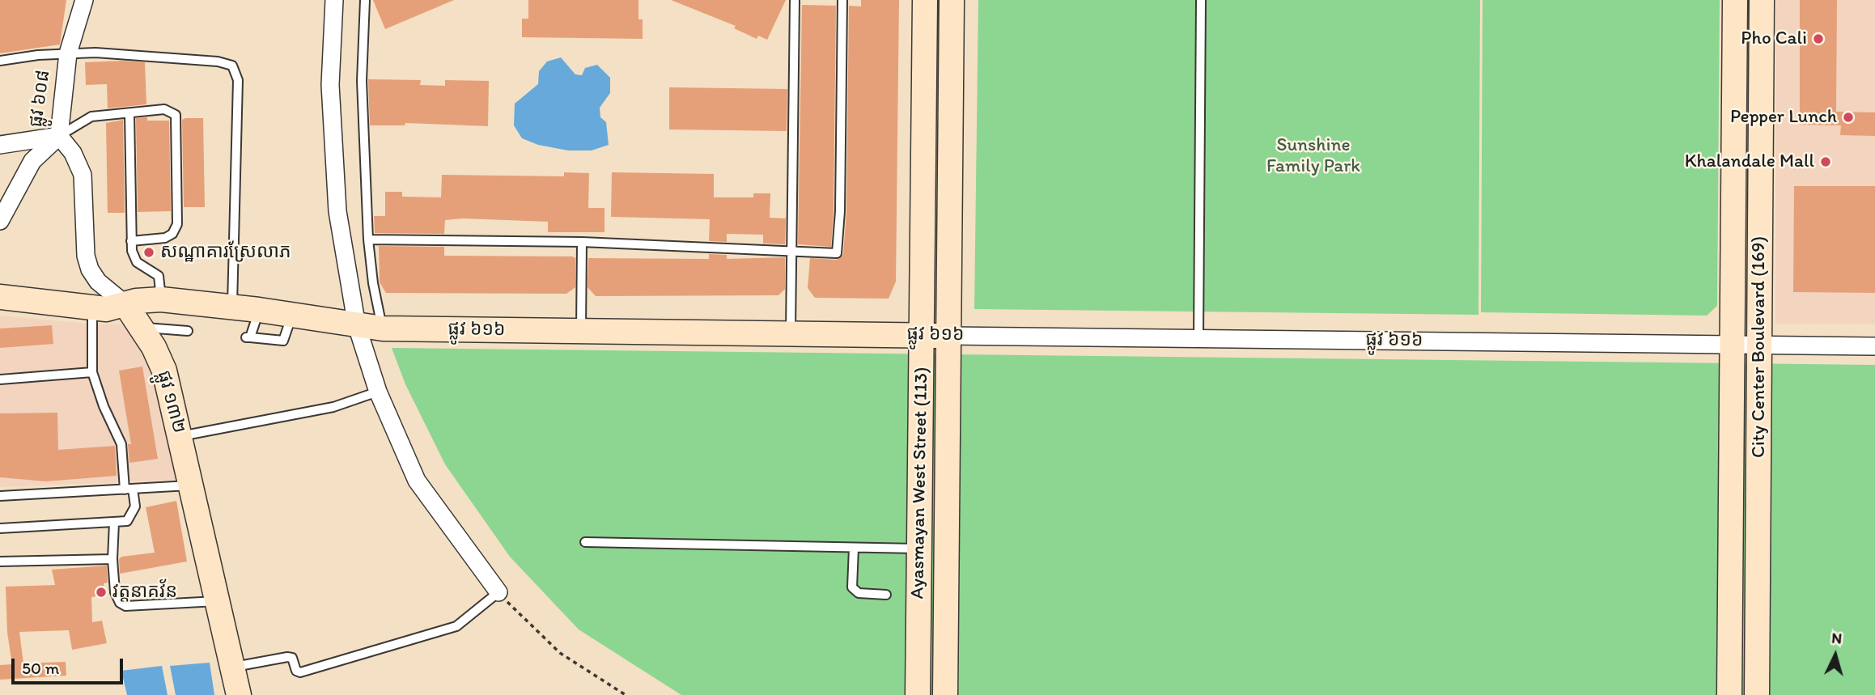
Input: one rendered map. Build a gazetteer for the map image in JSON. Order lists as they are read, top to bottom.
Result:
{
  "streets": {
    "street": [
      "ផ្លូវ ៦០៨",
      "ផ្លូវ ៦១៦",
      "City Center Boulevard (169)",
      "ផ្លូវ ១៣២",
      "Ayasmayan West Street (113)"
    ]
  },
  "crossings": [
    ["ផ្លូវ ៦០៨", "ផ្លូវ ១៣២"],
    ["ផ្លូវ ៦១៦", "City Center Boulevard (169)"],
    ["ផ្លូវ ៦១៦", "ផ្លូវ ១៣២"],
    ["ផ្លូវ ៦១៦", "Ayasmayan West Street (113)"]
  ],
  "parks": ["Sunshine Family Park"],
  "places": [
    "Pho Cali",
    "Pepper Lunch",
    "Khalandale Mall",
    "សណ្ឋាគារស្រែលាភ",
    "វត្តនាគវ័ន"
  ],
  "scale_bar": "50 m",
  "north": "top"
}
